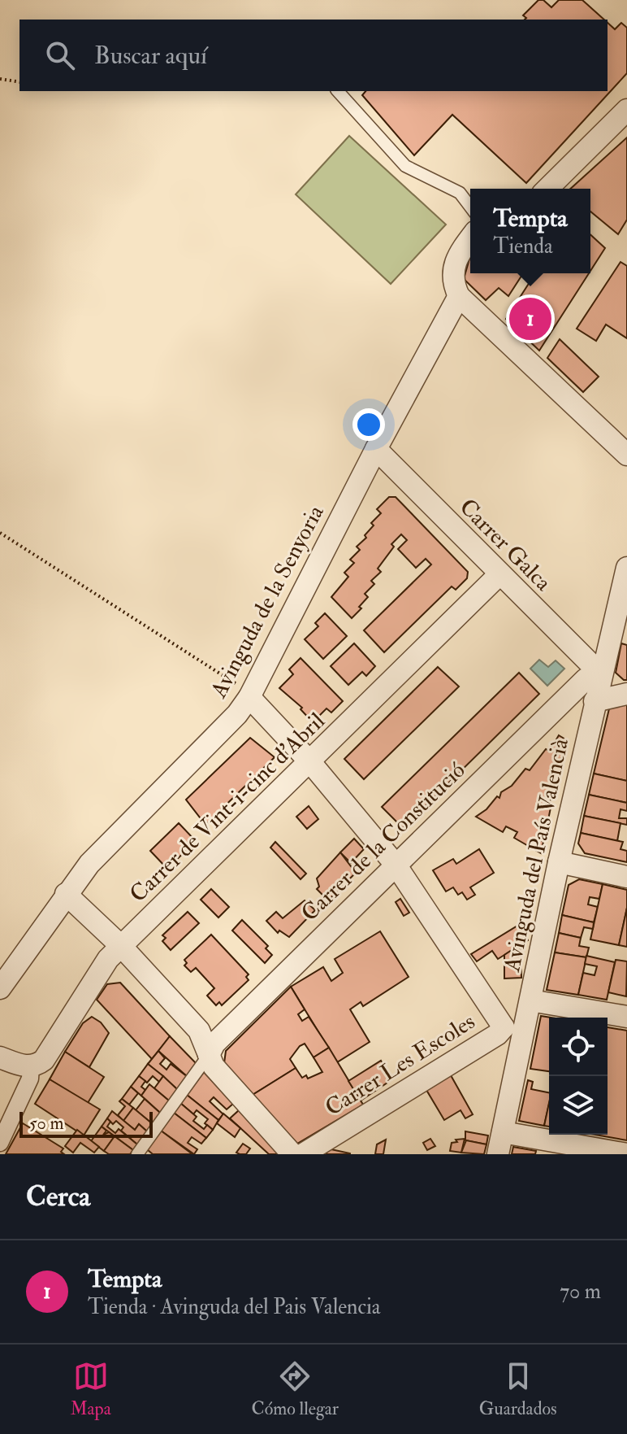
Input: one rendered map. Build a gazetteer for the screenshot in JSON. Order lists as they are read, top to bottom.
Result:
{
  "streets": {
    "street": [
      "Carrer Galca",
      "Avinguda de la Senyoria",
      "Carrer de Vint-i-cinc d'Abril",
      "Carrer de la Constitució",
      "Avinguda del País Valencià",
      "Carrer Les Escoles"
    ]
  },
  "crossings": [
    ["Carrer Galca", "Avinguda de la Senyoria"],
    ["Carrer Galca", "Carrer de Vint-i-cinc d'Abril"],
    ["Carrer Galca", "Carrer de la Constitució"],
    ["Carrer Galca", "Avinguda del País Valencià"],
    ["Carrer de la Constitució", "Avinguda del País Valencià"],
    ["Avinguda del País Valencià", "Carrer Les Escoles"]
  ],
  "scale_bar": "50 m",
  "page": {
    "search": "Buscar aquí",
    "popup": ["Tempta", "Tienda"],
    "pins": "1",
    "scale": "50 m",
    "heading": "Cerca",
    "list": [
      {
        "mark": "1",
        "name": "Tempta",
        "note": "Tienda · Avinguda del Pais Valencia",
        "value": "70 m"
      }
    ],
    "nav": ["Mapa", "Cómo llegar", "Guardados"]
  }
}
